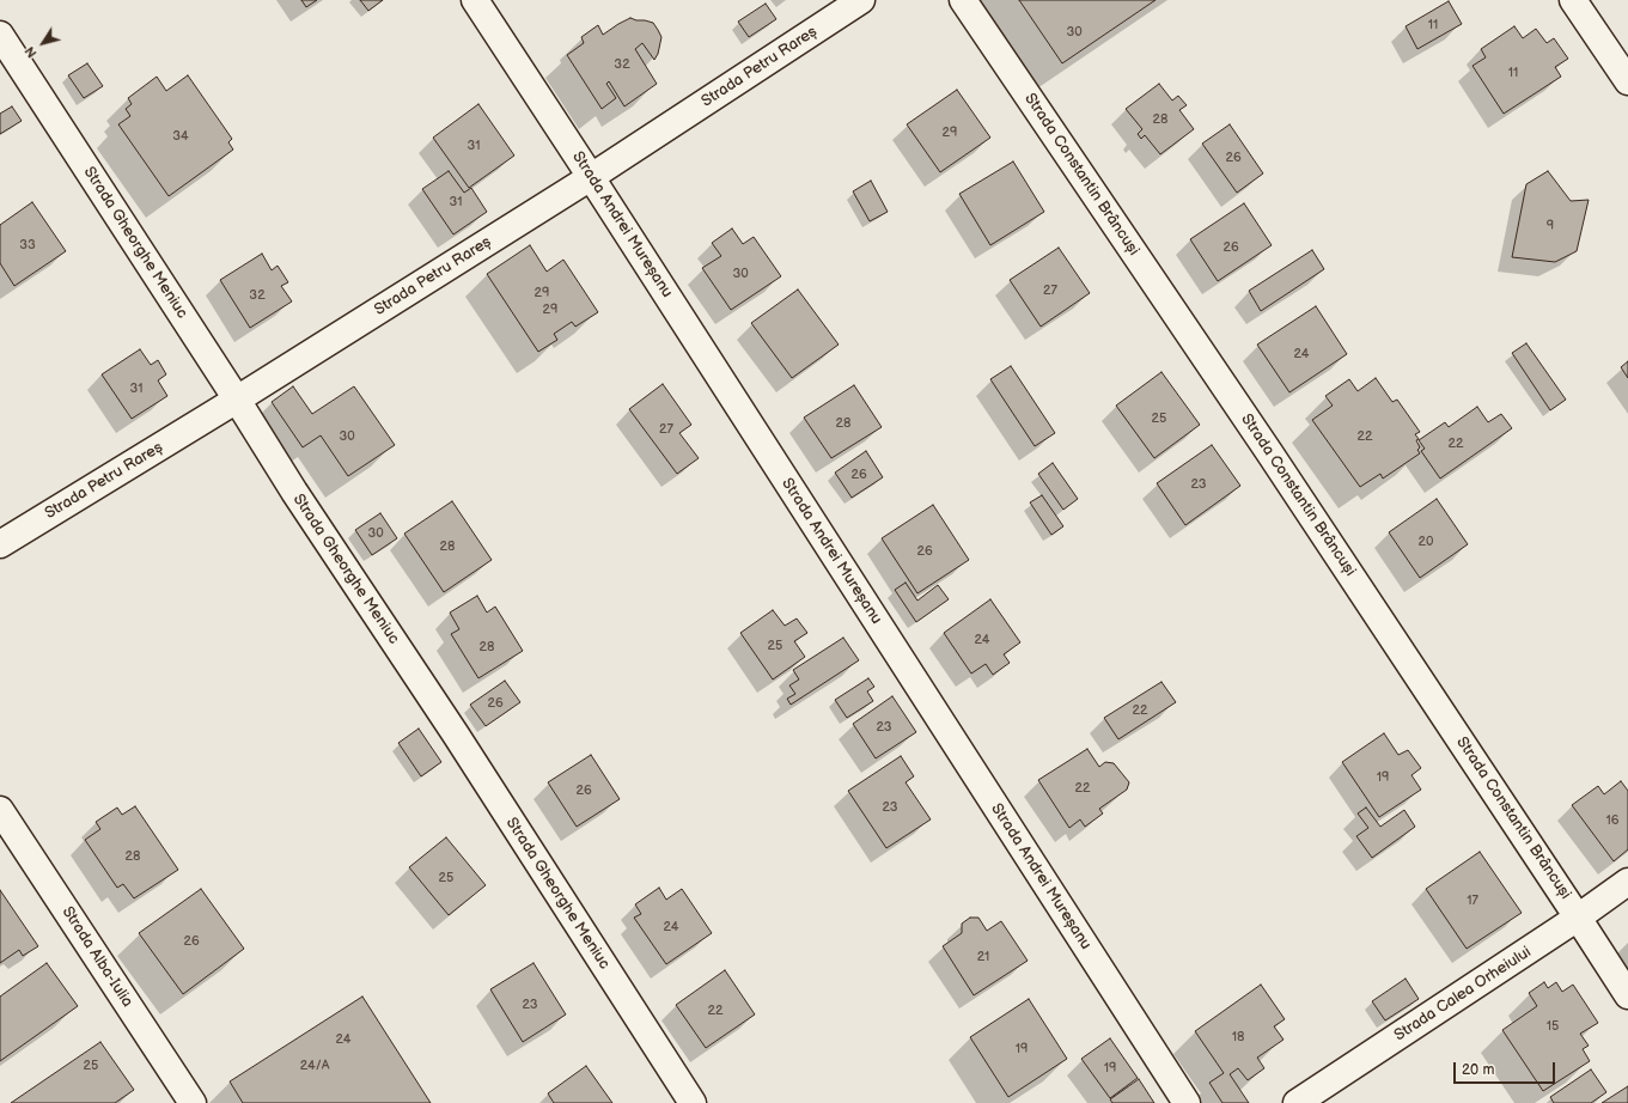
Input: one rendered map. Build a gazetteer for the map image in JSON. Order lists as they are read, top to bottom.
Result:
{
  "streets": {
    "street": [
      "Strada Petru Rareș",
      "Strada Constantin Brâncuși",
      "Strada Andrei Mureșanu",
      "Strada Gheorghe Meniuc",
      "Strada Alba-Iulia",
      "Strada Calea Orheiului"
    ]
  },
  "crossings": [
    ["Strada Petru Rareș", "Strada Andrei Mureșanu"],
    ["Strada Petru Rareș", "Strada Gheorghe Meniuc"],
    ["Strada Constantin Brâncuși", "Strada Calea Orheiului"]
  ],
  "house_numbers": [
    "11",
    "30",
    "32",
    "11",
    "28",
    "29",
    "34",
    "31",
    "26",
    "31",
    "9",
    "33",
    "26",
    "30",
    "27",
    "29",
    "32",
    "29",
    "24",
    "31",
    "25",
    "28",
    "27",
    "30",
    "22",
    "22",
    "26",
    "23",
    "30",
    "20",
    "28",
    "26",
    "24",
    "25",
    "28",
    "26",
    "22",
    "23",
    "19",
    "22",
    "26",
    "23",
    "16",
    "28",
    "25",
    "17",
    "24",
    "26",
    "21",
    "23",
    "22",
    "15",
    "18",
    "24",
    "19",
    "25",
    "24/A",
    "19"
  ],
  "scale_bar": "20 m",
  "north": "bottom left"
}
